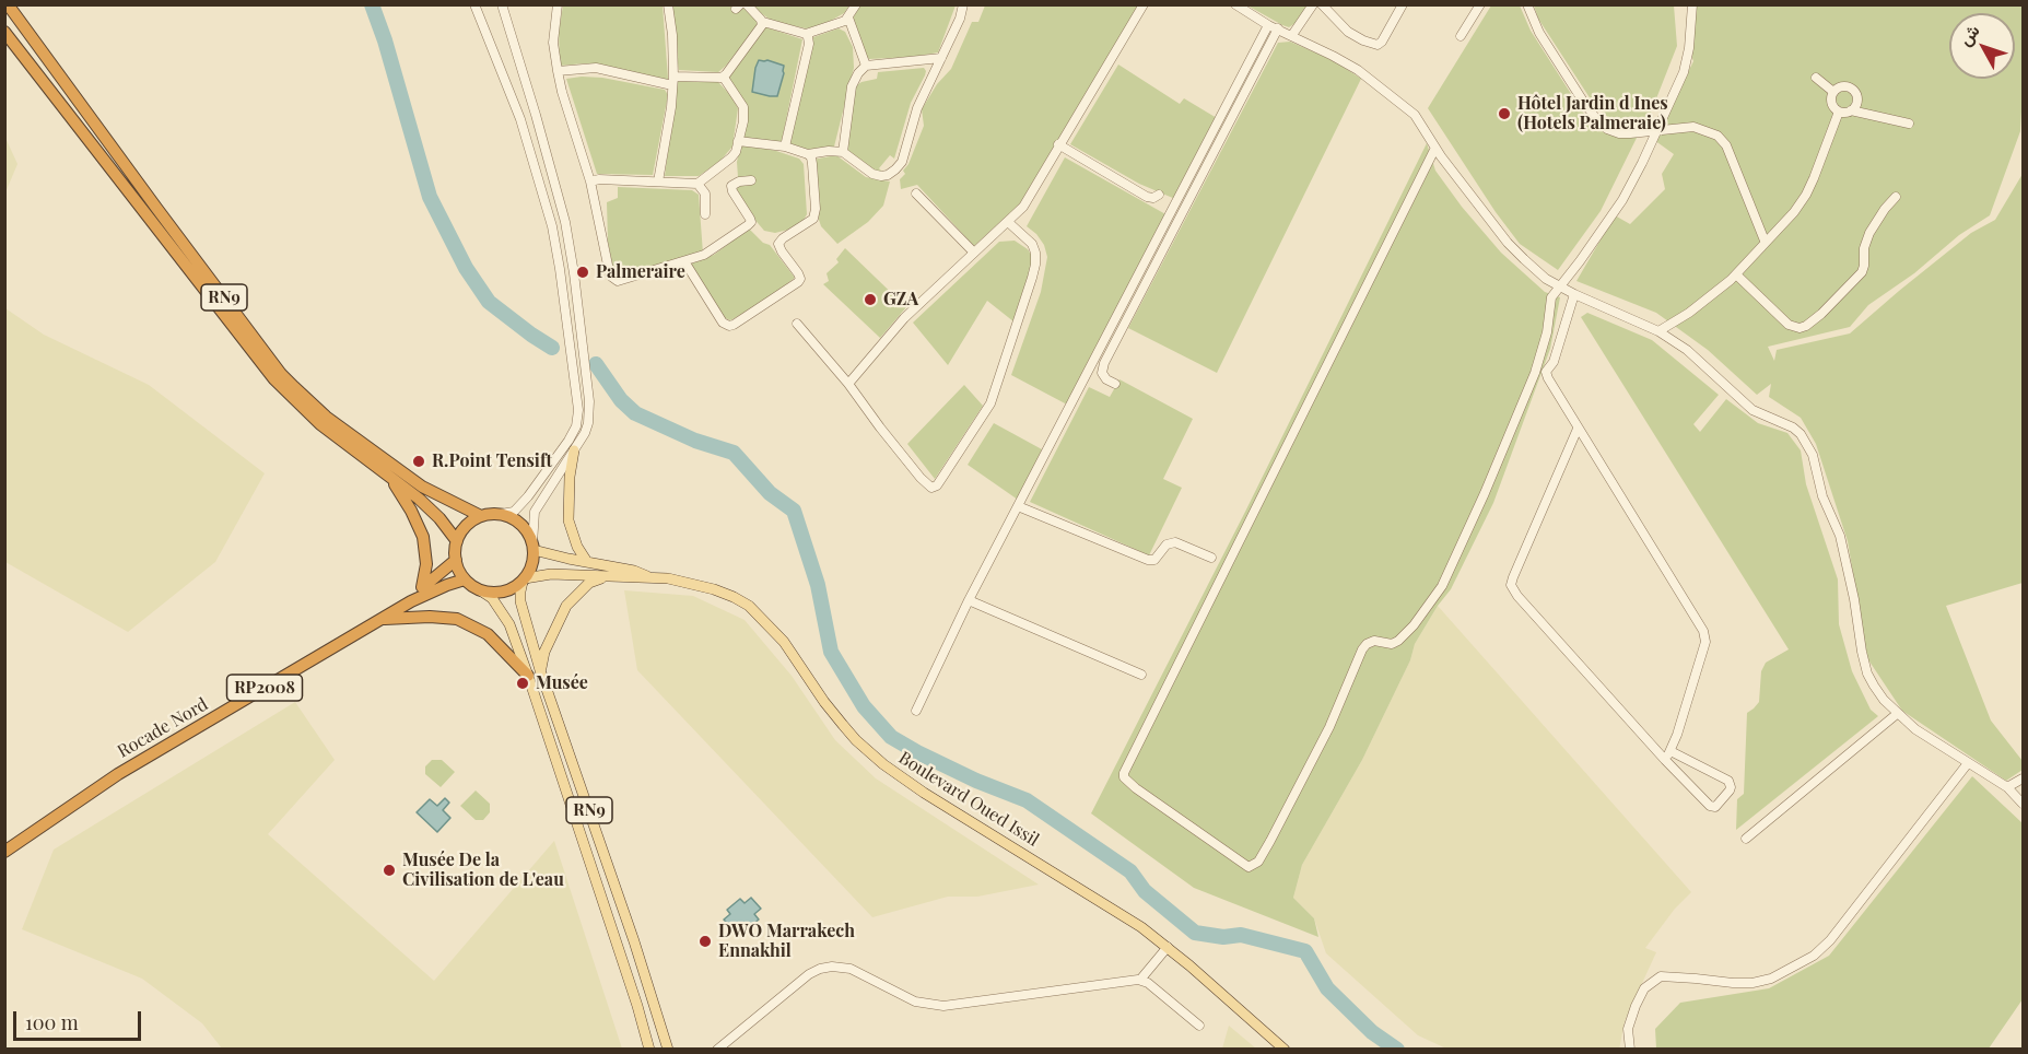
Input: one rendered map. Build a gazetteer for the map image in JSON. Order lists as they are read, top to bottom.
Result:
{
  "streets": {
    "highway": ["RN9", "RP2008", "Rocade Nord"],
    "main road": ["Boulevard Oued Issil"]
  },
  "crossings": [
    ["RN9", "RP2008"],
    ["RN9", "Boulevard Oued Issil"],
    ["RP2008", "Rocade Nord"],
    ["RP2008", "Boulevard Oued Issil"]
  ],
  "places": [
    "Hôtel Jardin d Ines (Hotels Palmeraie)",
    "Palmeraire",
    "GZA",
    "R.Point Tensift",
    "Musée",
    "Musée De la Civilisation de L'eau",
    "DWO Marrakech Ennakhil"
  ],
  "scale_bar": "100 m",
  "north": "top left"
}
